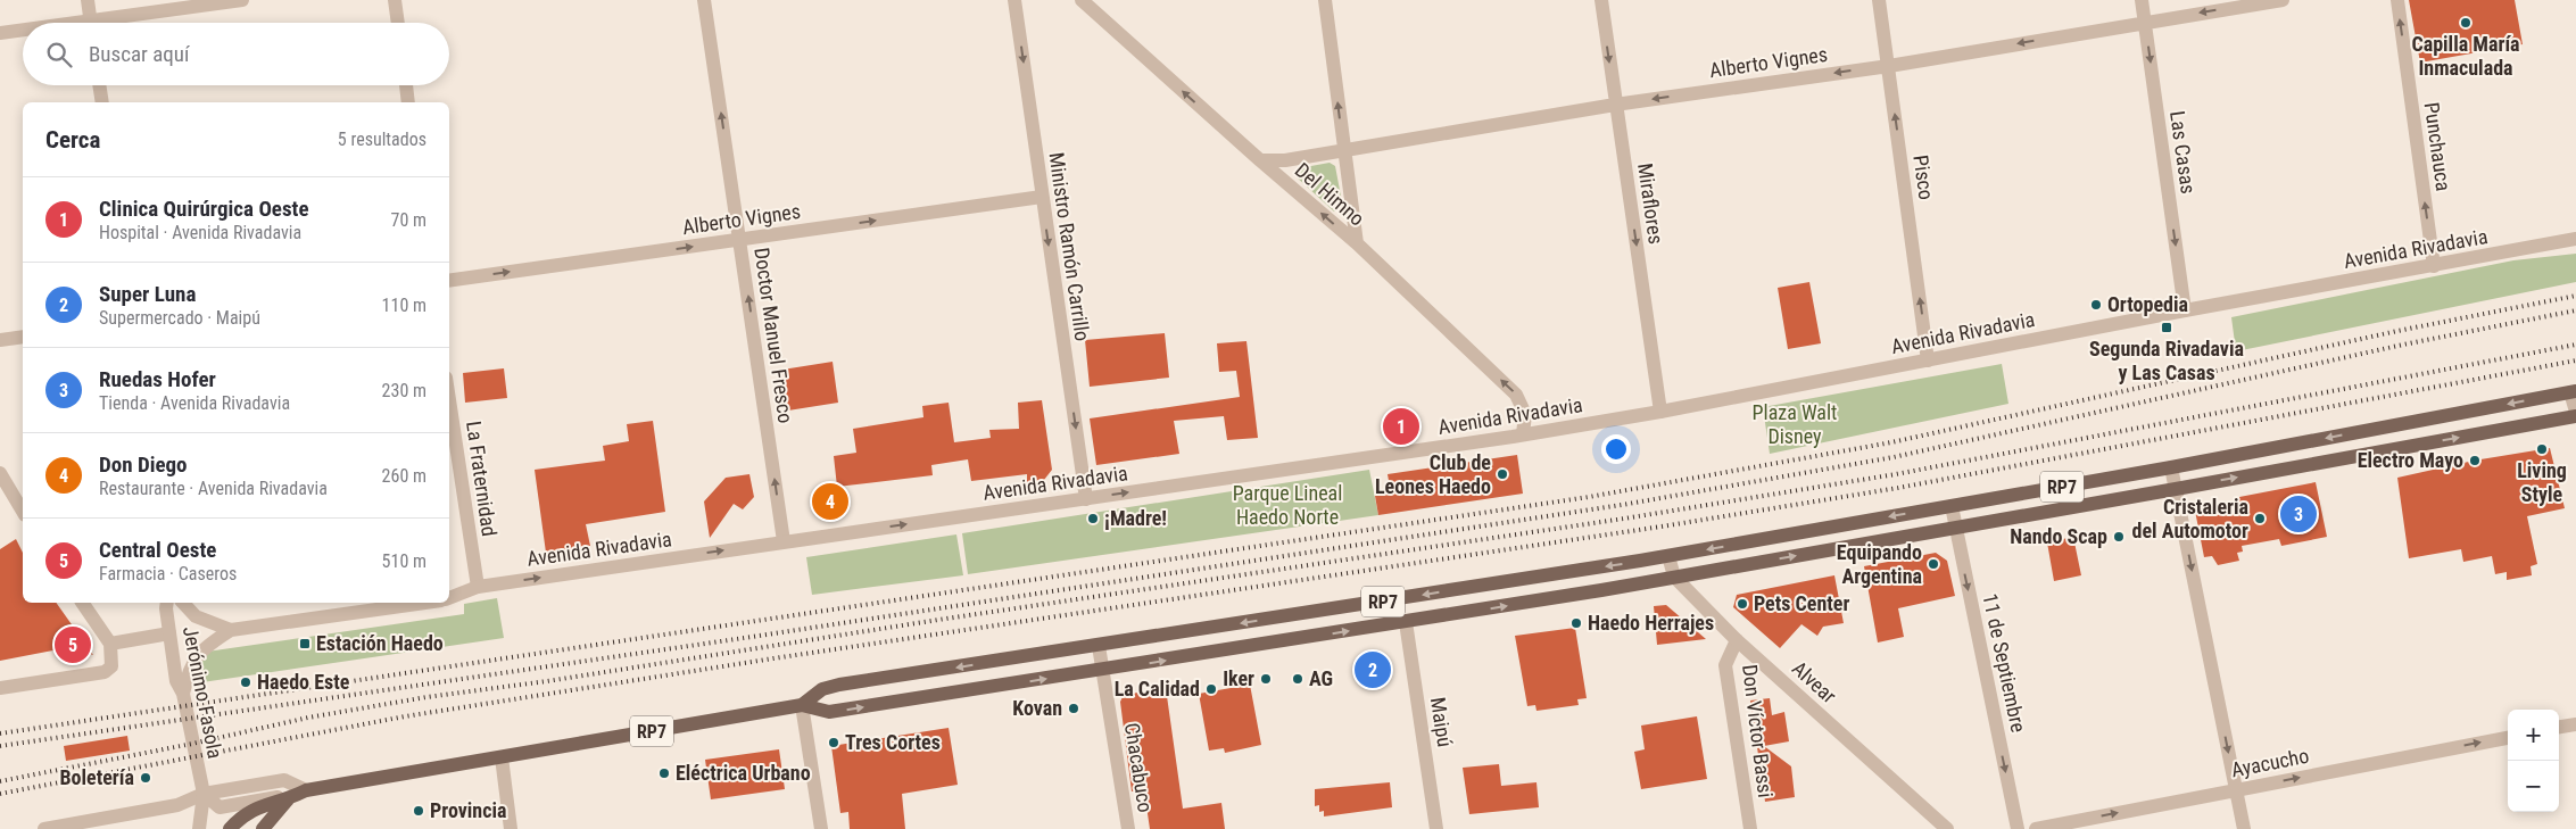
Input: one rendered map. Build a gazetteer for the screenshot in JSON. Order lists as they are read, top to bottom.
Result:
{
  "streets": {
    "main road": ["RP7"],
    "street": [
      "Alberto Vignes",
      "Punchauca",
      "Las Casas",
      "Pisco",
      "Del Himno",
      "Miraflores",
      "Ministro Ramón Carrillo",
      "Avenida Rivadavia",
      "Doctor Manuel Fresco",
      "La Fraternidad",
      "11 de Septiembre",
      "Alvear",
      "Jerónimo Fasola",
      "Maipú",
      "Don Víctor Bassi",
      "Ayacucho",
      "Chacabuco"
    ]
  },
  "crossings": [
    ["Alberto Vignes", "Las Casas"],
    ["Alberto Vignes", "Pisco"],
    ["Alberto Vignes", "Del Himno"],
    ["Alberto Vignes", "Miraflores"],
    ["Alberto Vignes", "Ministro Ramón Carrillo"],
    ["Alberto Vignes", "Doctor Manuel Fresco"],
    ["Punchauca", "Avenida Rivadavia"],
    ["Las Casas", "Avenida Rivadavia"],
    ["Pisco", "Avenida Rivadavia"],
    ["Del Himno", "Avenida Rivadavia"],
    ["Miraflores", "Avenida Rivadavia"],
    ["Ministro Ramón Carrillo", "Avenida Rivadavia"],
    ["Avenida Rivadavia", "Doctor Manuel Fresco"],
    ["Avenida Rivadavia", "La Fraternidad"],
    ["RP7", "11 de Septiembre"],
    ["RP7", "Alvear"],
    ["RP7", "Maipú"],
    ["RP7", "Chacabuco"],
    ["Alvear", "Don Víctor Bassi"]
  ],
  "one_way": [
    "Punchauca",
    "Las Casas",
    "Pisco",
    "Del Himno",
    "Miraflores",
    "Ministro Ramón Carrillo",
    "Avenida Rivadavia",
    "Doctor Manuel Fresco",
    "11 de Septiembre",
    "Ayacucho"
  ],
  "parks": ["Plaza Walt Disney", "Parque Lineal Haedo Norte"],
  "places": {
    "other": [
      "Capilla María Inmaculada",
      "Ortopedia",
      "Living Style",
      "Electro Mayo",
      "Club de Leones Haedo",
      "¡Madre!",
      "Cristaleria del Automotor",
      "Nando Scap",
      "Equipando Argentina",
      "Pets Center",
      "Haedo Herrajes",
      "Iker",
      "AG",
      "Haedo Este",
      "La Calidad",
      "Kovan",
      "Tres Cortes",
      "Eléctrica Urbano",
      "Boletería",
      "Provincia"
    ],
    "transit": ["Segunda Rivadavia y Las Casas", "Estación Haedo"]
  },
  "page": {
    "search": "Buscar aquí",
    "heading": ["Cerca", "5 resultados"],
    "list": [
      {
        "mark": "1",
        "name": "Clinica Quirúrgica Oeste",
        "note": "Hospital · Avenida Rivadavia",
        "value": "70 m"
      },
      {
        "mark": "2",
        "name": "Super Luna",
        "note": "Supermercado · Maipú",
        "value": "110 m"
      },
      {
        "mark": "3",
        "name": "Ruedas Hofer",
        "note": "Tienda · Avenida Rivadavia",
        "value": "230 m"
      },
      {
        "mark": "4",
        "name": "Don Diego",
        "note": "Restaurante · Avenida Rivadavia",
        "value": "260 m"
      },
      {
        "mark": "5",
        "name": "Central Oeste",
        "note": "Farmacia · Caseros",
        "value": "510 m"
      }
    ],
    "pins": [
      "1",
      "4",
      "3",
      "5",
      "2"
    ],
    "map_buttons": ["+", "−"]
  }
}
